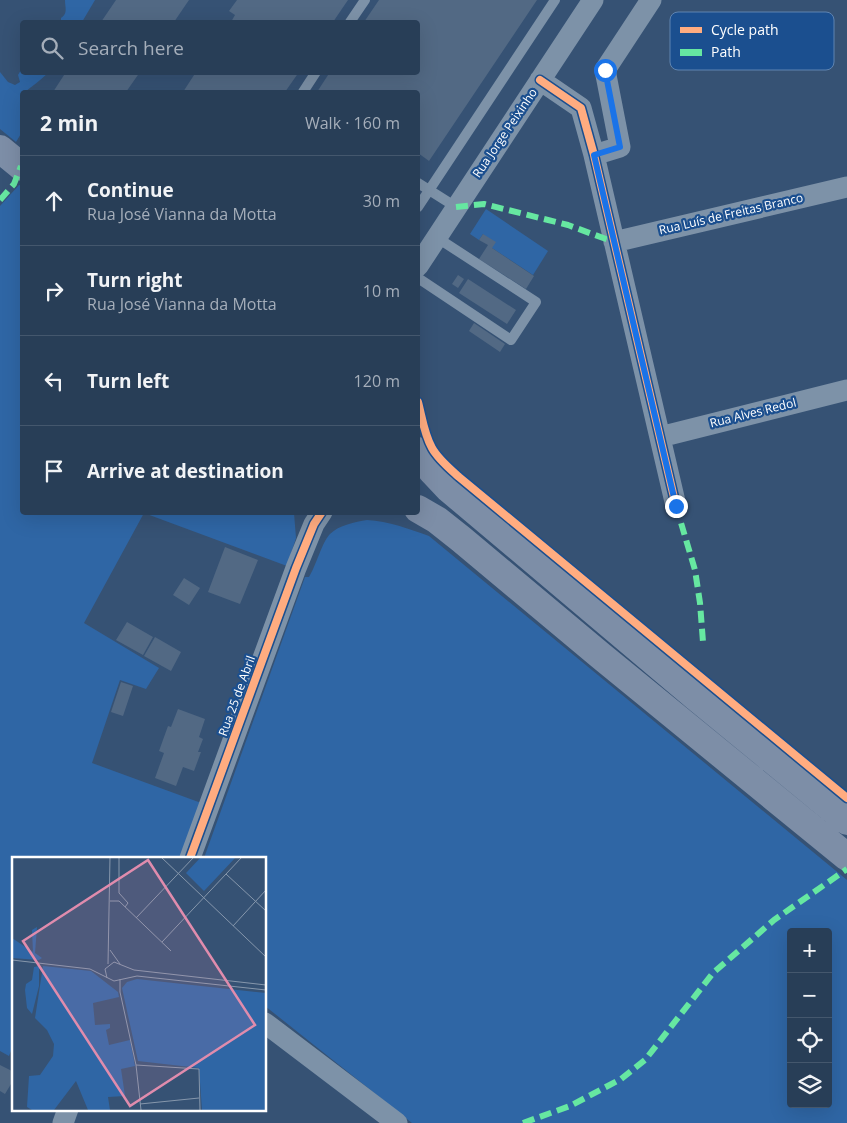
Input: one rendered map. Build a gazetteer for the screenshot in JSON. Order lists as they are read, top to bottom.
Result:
{
  "streets": {
    "street": [
      "Rua Jorge Peixinho",
      "Rua Luís de Freitas Branco",
      "Rua Alves Redol",
      "Rua 25 de Abril"
    ]
  },
  "legend": ["Cycle path", "Path"],
  "page": {
    "search": "Search here",
    "heading": ["2 min", "Walk · 160 m"],
    "list": [
      ["Continue", "Rua José Vianna da Motta", "30 m"],
      ["Turn right", "Rua José Vianna da Motta", "10 m"],
      ["Turn left", "120 m"],
      "Arrive at destination"
    ],
    "map_buttons": ["+", "−"]
  }
}
